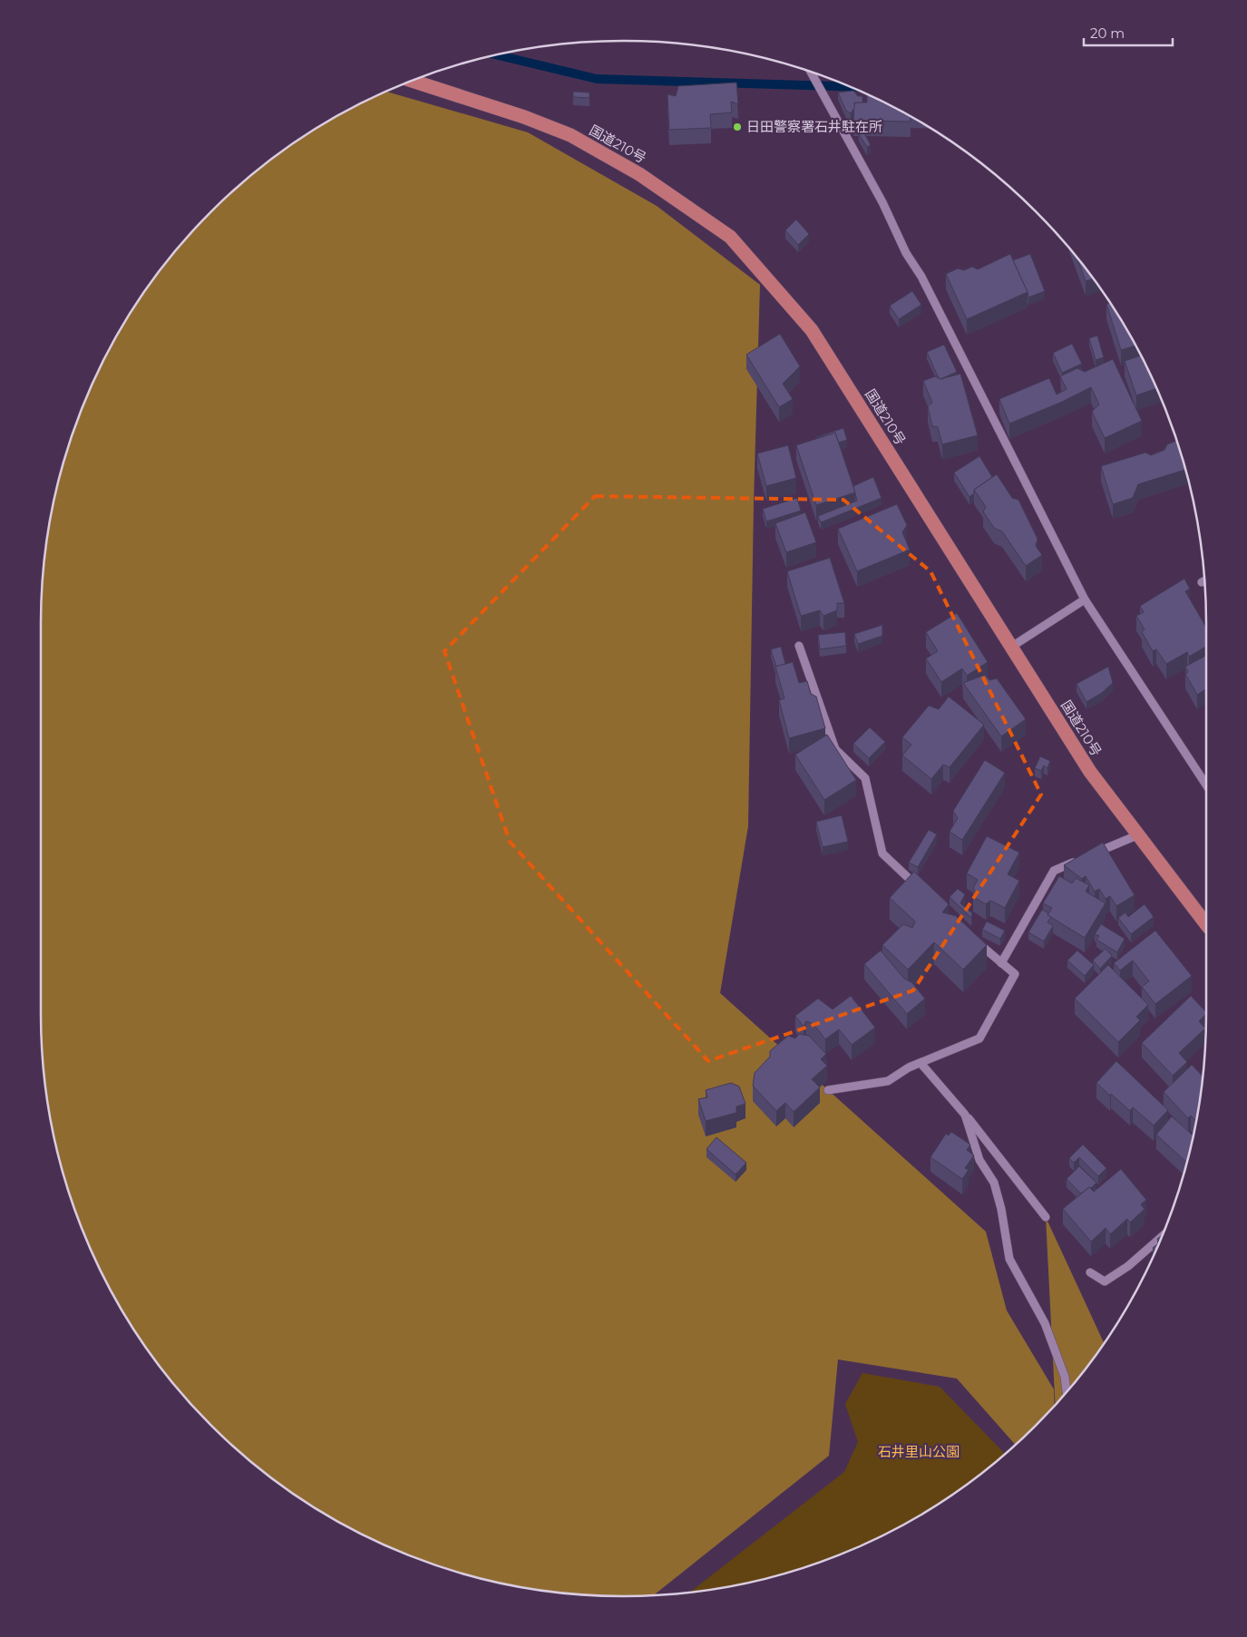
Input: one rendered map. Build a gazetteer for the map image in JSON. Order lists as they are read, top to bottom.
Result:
{
  "streets": {
    "highway": ["国道210号"]
  },
  "parks": ["石井里山公園"],
  "places": ["日田警察署石井駐在所"],
  "scale_bar": "20 m"
}
